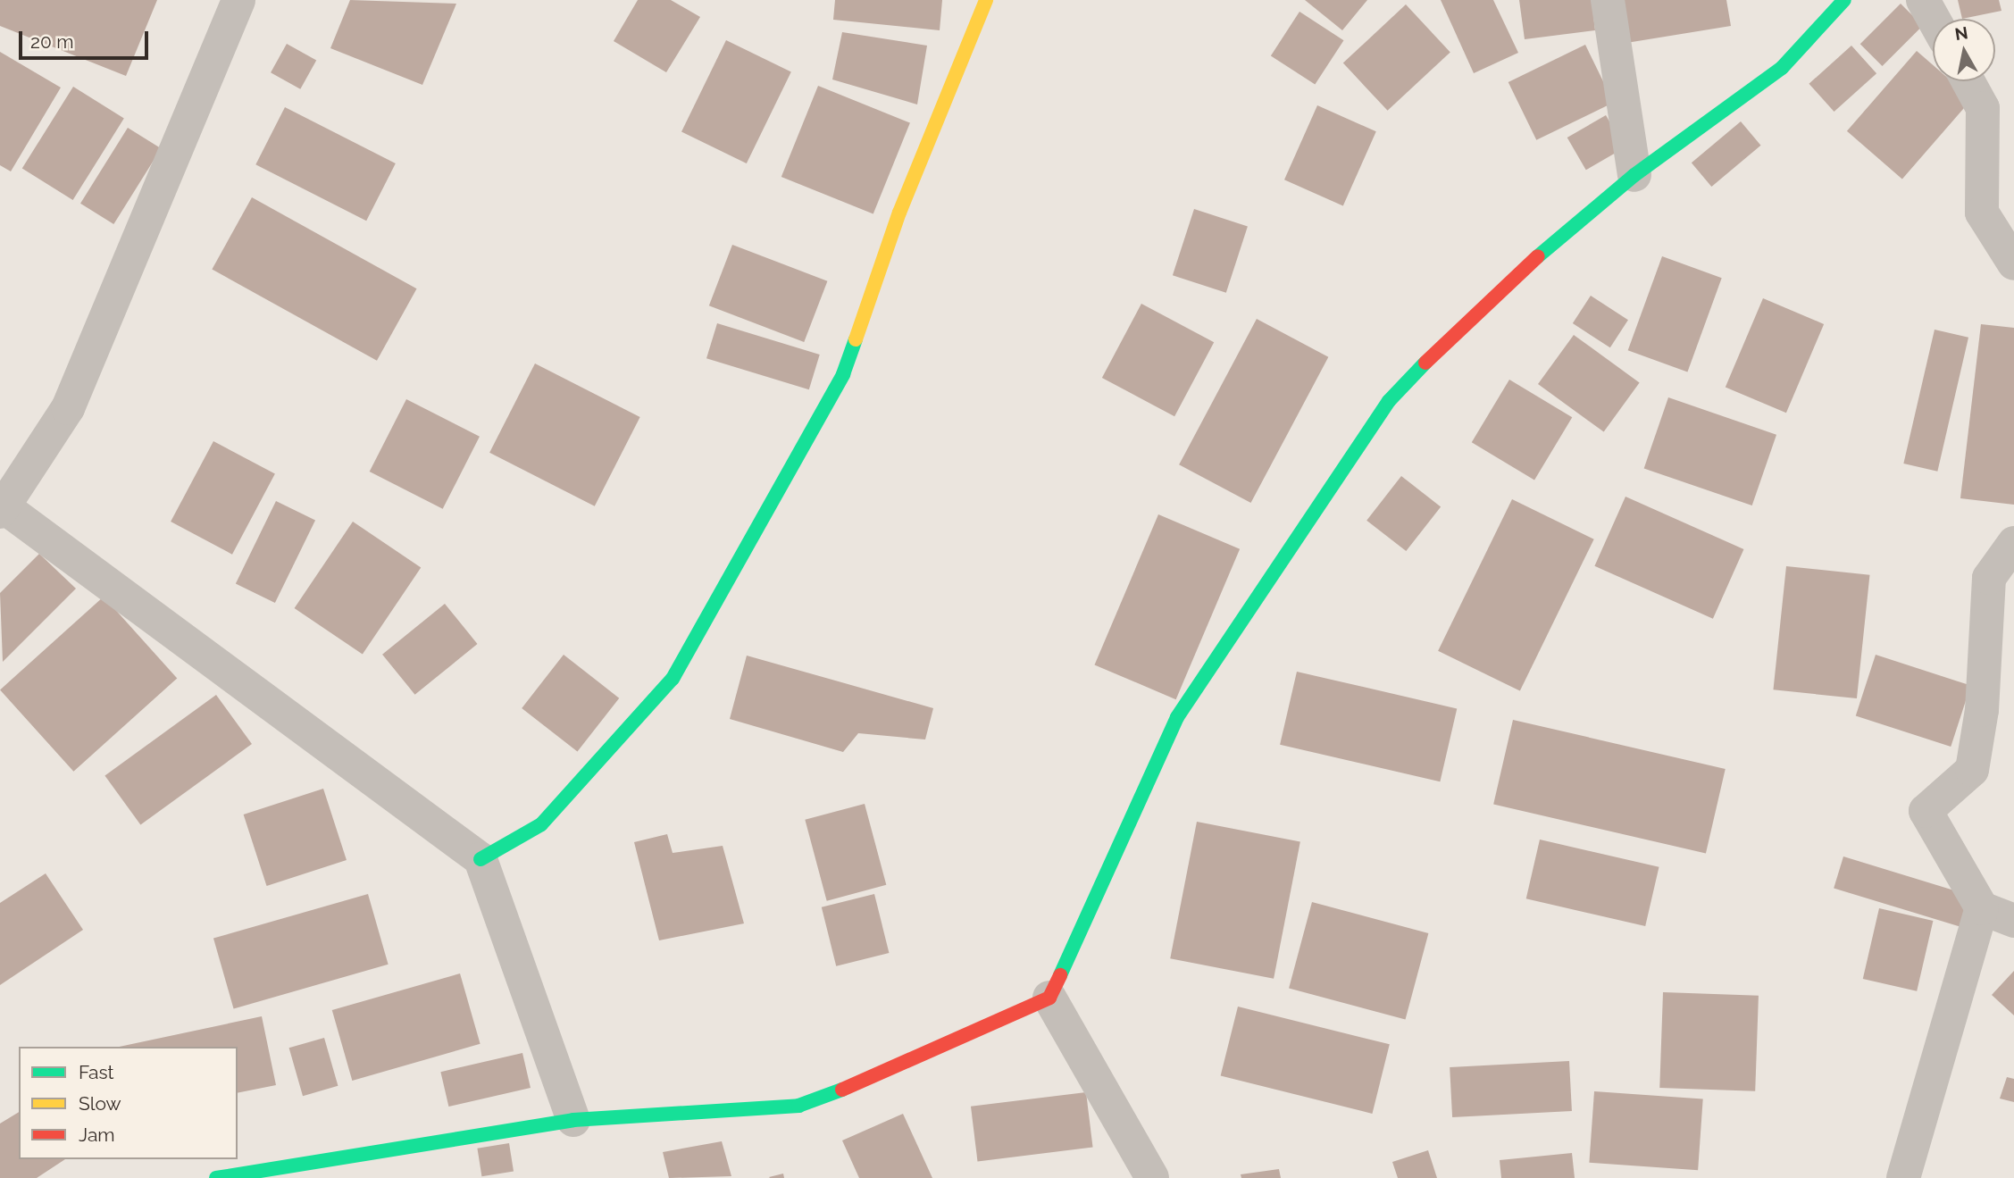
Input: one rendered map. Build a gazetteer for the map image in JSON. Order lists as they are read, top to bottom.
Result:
{
  "legend": ["Fast", "Slow", "Jam"],
  "scale_bar": "20 m",
  "north": "top"
}
